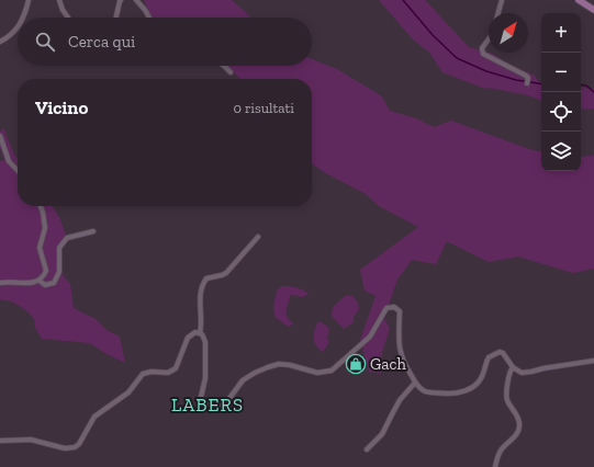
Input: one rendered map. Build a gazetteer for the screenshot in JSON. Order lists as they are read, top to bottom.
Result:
{
  "districts": ["LABERS"],
  "places": {
    "shop": ["Gach"]
  },
  "north": "top right",
  "page": {
    "map_buttons": ["+", "−"],
    "search": "Cerca qui",
    "heading": ["Vicino", "0 risultati"]
  }
}
